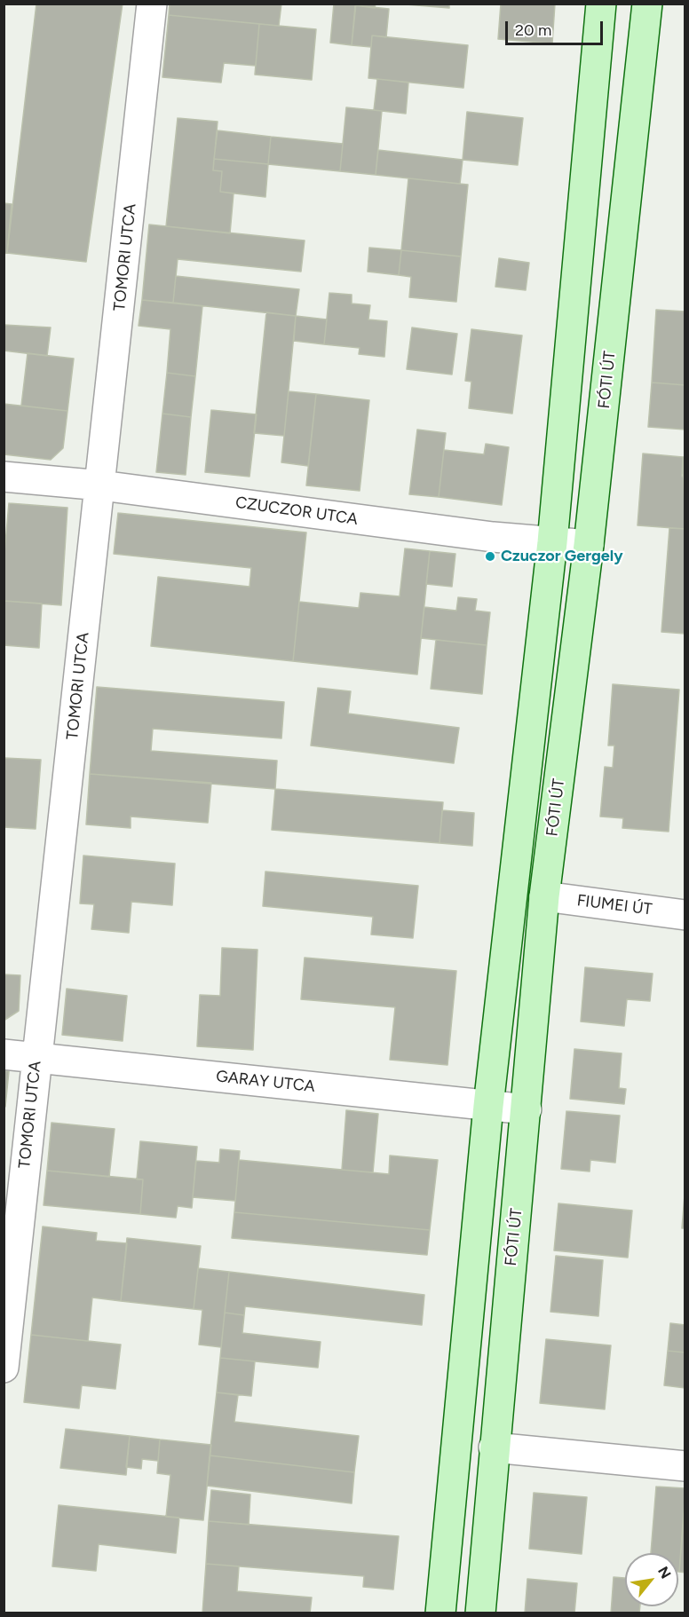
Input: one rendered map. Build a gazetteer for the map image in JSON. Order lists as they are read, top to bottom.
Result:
{
  "streets": {
    "street": [
      "TOMORI UTCA",
      "FÓTI ÚT",
      "CZUCZOR UTCA",
      "FIUMEI ÚT",
      "GARAY UTCA"
    ]
  },
  "crossings": [
    ["TOMORI UTCA", "CZUCZOR UTCA"],
    ["TOMORI UTCA", "GARAY UTCA"],
    ["FÓTI ÚT", "CZUCZOR UTCA"],
    ["FÓTI ÚT", "FIUMEI ÚT"],
    ["FÓTI ÚT", "GARAY UTCA"]
  ],
  "places": ["Czuczor Gergely"],
  "scale_bar": "20 m",
  "north": "top right"
}
